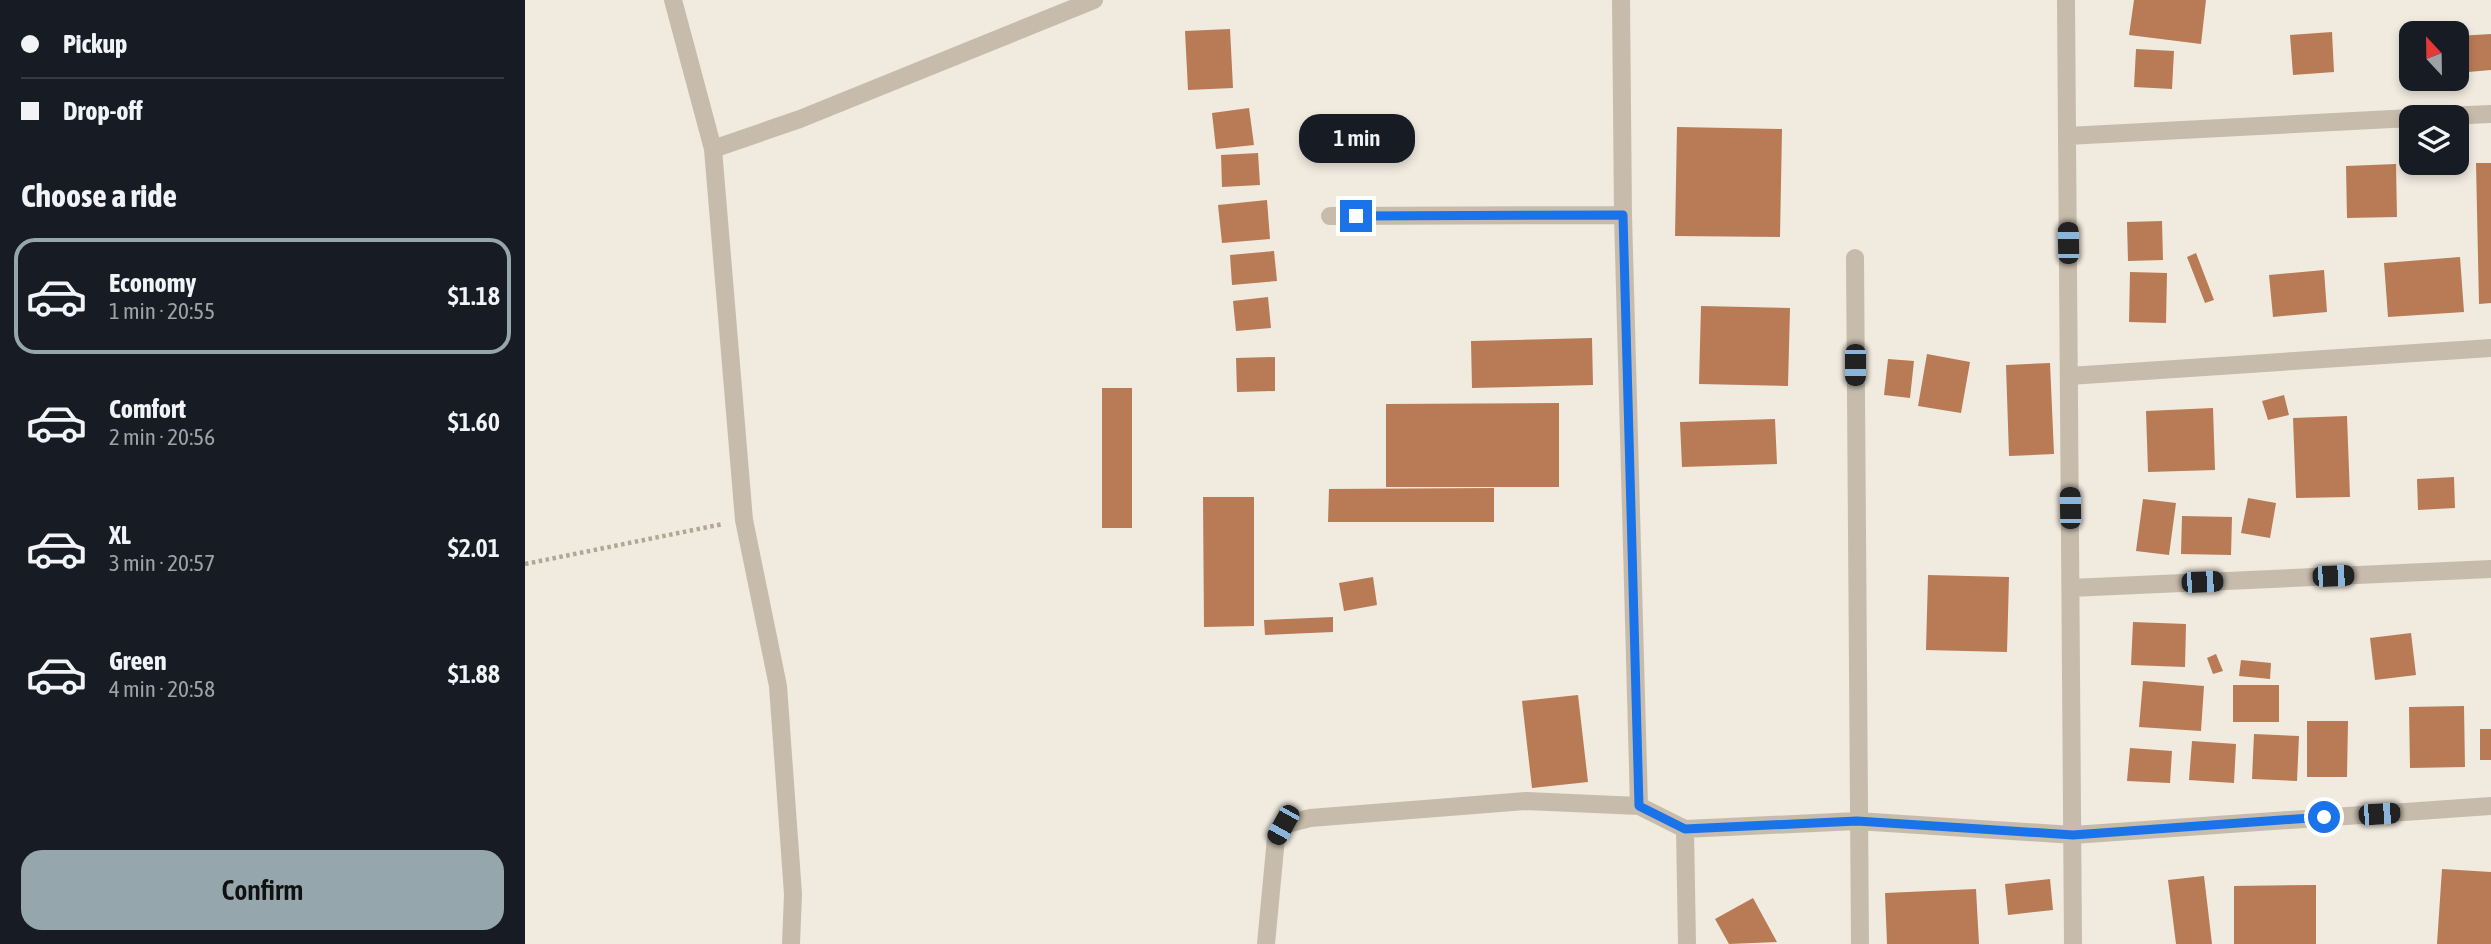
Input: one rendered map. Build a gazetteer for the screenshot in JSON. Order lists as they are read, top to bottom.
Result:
{
  "north": "top",
  "page": {
    "banner": ["Pickup", "Drop-off"],
    "bubble": "1 min",
    "heading": "Choose a ride",
    "list": [
      {
        "name": "Economy",
        "note": "1 min · 20:55",
        "value": "$1.18"
      },
      {
        "name": "Comfort",
        "note": "2 min · 20:56",
        "value": "$1.60"
      },
      {
        "name": "XL",
        "note": "3 min · 20:57",
        "value": "$2.01"
      },
      {
        "name": "Green",
        "note": "4 min · 20:58",
        "value": "$1.88"
      }
    ],
    "buttons": "Confirm"
  }
}
